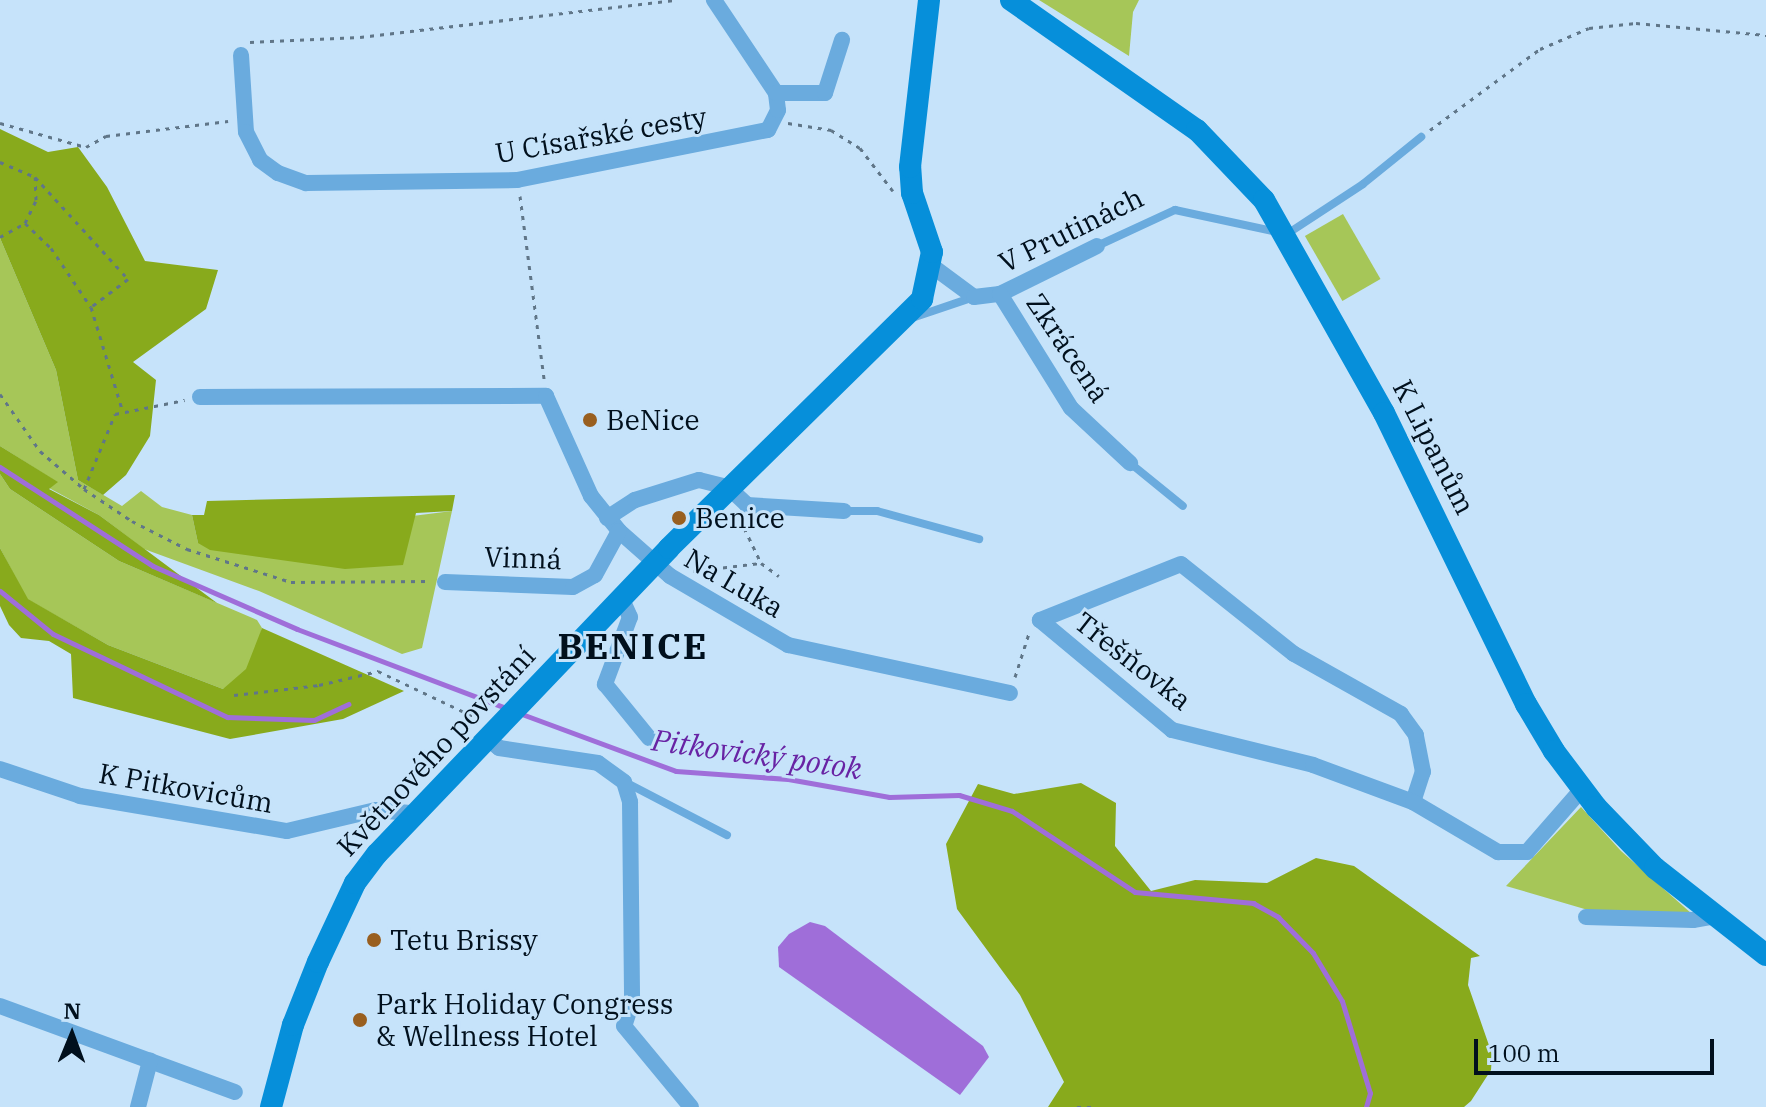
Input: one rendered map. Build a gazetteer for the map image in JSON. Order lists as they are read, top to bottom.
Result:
{
  "streets": {
    "street": [
      "U Císařské cesty",
      "V Prutinách",
      "Zkrácená",
      "K Lipanům",
      "Vinná",
      "Na Luka",
      "Třešňovka",
      "Květnového povstání",
      "K Pitkovicům"
    ]
  },
  "crossings": [
    ["V Prutinách", "Zkrácená"],
    ["V Prutinách", "K Lipanům"],
    ["V Prutinách", "Květnového povstání"],
    ["K Lipanům", "Třešňovka"],
    ["Vinná", "Na Luka"],
    ["Na Luka", "Květnového povstání"],
    ["Květnového povstání", "K Pitkovicům"]
  ],
  "districts": ["BENICE"],
  "water": ["Pitkovický potok"],
  "places": [
    "BeNice",
    "Benice",
    "Tetu Brissy",
    "Park Holiday Congress & Wellness Hotel"
  ],
  "scale_bar": "100 m",
  "north": "top"
}
